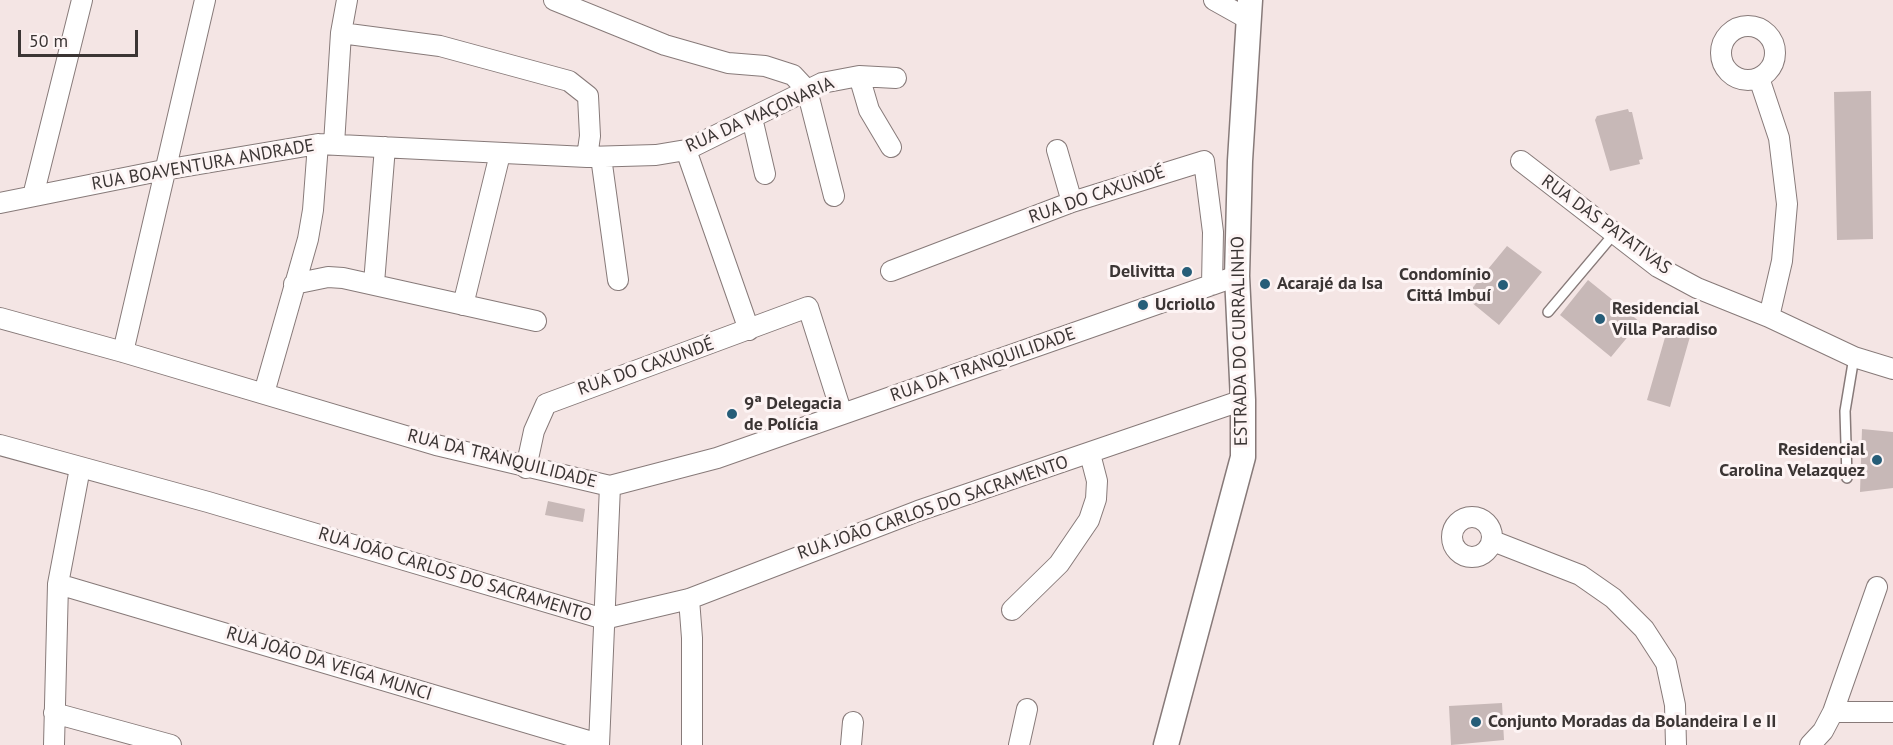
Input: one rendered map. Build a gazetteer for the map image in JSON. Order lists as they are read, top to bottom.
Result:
{
  "streets": {
    "street": [
      "RUA DA MAÇONARIA",
      "RUA BOAVENTURA ANDRADE",
      "RUA DO CAXUNDÉ",
      "RUA DAS PATATIVAS",
      "ESTRADA DO CURRALINHO",
      "RUA DA TRANQUILIDADE",
      "RUA JOÃO CARLOS DO SACRAMENTO",
      "RUA JOÃO DA VEIGA MUNCI"
    ]
  },
  "crossings": [
    ["RUA DA MAÇONARIA", "RUA BOAVENTURA ANDRADE"],
    ["RUA DO CAXUNDÉ", "RUA DA TRANQUILIDADE"],
    ["ESTRADA DO CURRALINHO", "RUA DA TRANQUILIDADE"],
    ["ESTRADA DO CURRALINHO", "RUA JOÃO CARLOS DO SACRAMENTO"]
  ],
  "places": [
    "Delivitta",
    "Acarajé da Isa",
    "Condomínio Cittá Imbuí",
    "Ucriollo",
    "Residencial Villa Paradiso",
    "9ª Delegacia de Polícia",
    "Residencial Carolina Velazquez",
    "Conjunto Moradas da Bolandeira I e II"
  ],
  "scale_bar": "50 m"
}
